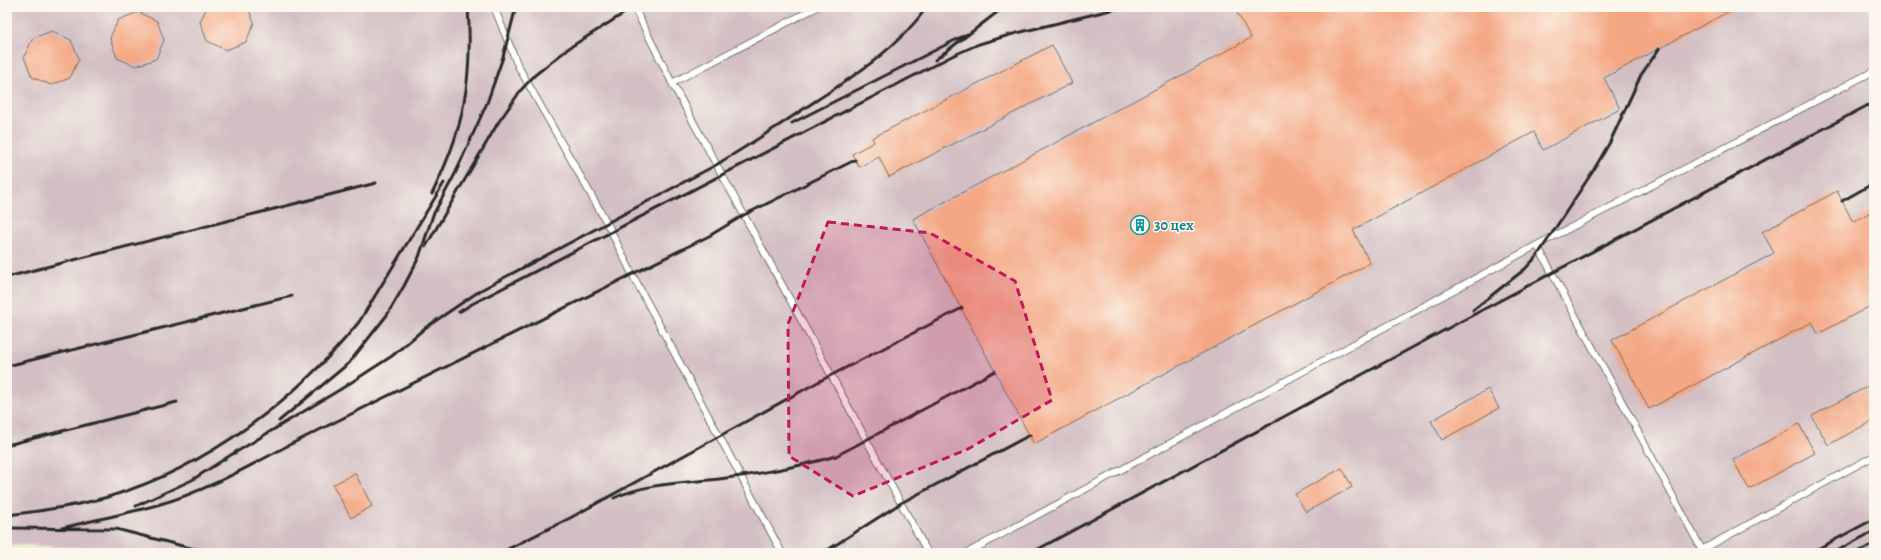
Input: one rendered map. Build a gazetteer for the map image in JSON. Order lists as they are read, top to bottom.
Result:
{
  "places": {
    "building": ["30 цех"]
  }
}
